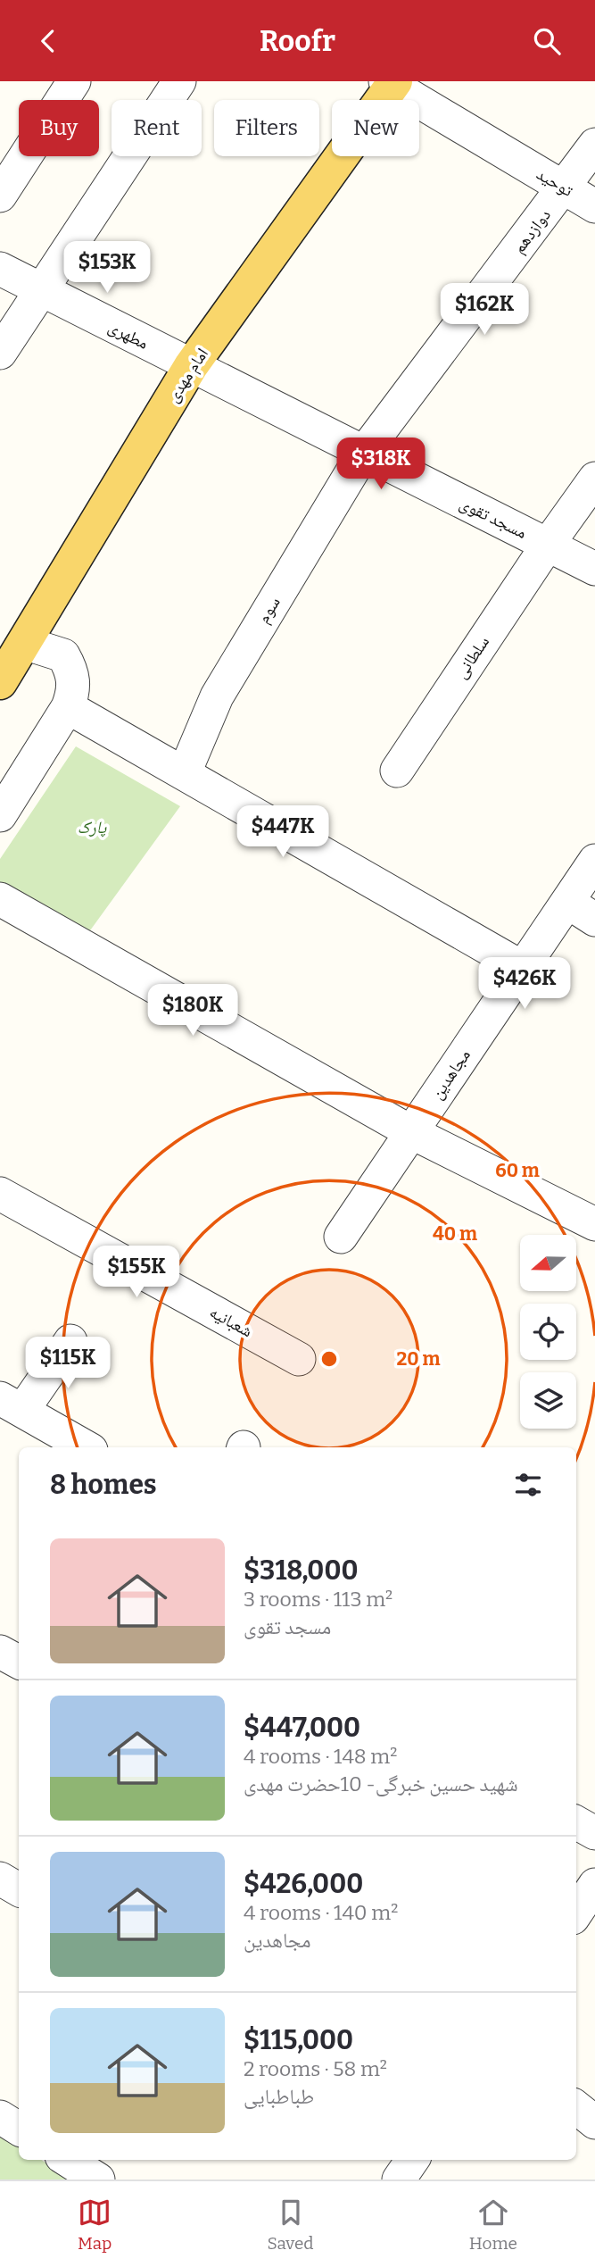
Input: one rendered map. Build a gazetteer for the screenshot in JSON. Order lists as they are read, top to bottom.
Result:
{
  "streets": {
    "main road": ["امام مهدی"],
    "street": [
      "توحید",
      "دوازدهم",
      "مطهری",
      "مسجد تقوی",
      "سوم",
      "سلطانی",
      "مجاهدین",
      "شعبانیه"
    ]
  },
  "crossings": [
    ["توحید", "دوازدهم"],
    ["توحید", "امام مهدی"],
    ["دوازدهم", "مسجد تقوی"],
    ["دوازدهم", "سوم"],
    ["مطهری", "امام مهدی"],
    ["مطهری", "مسجد تقوی"],
    ["امام مهدی", "مسجد تقوی"],
    ["مسجد تقوی", "سوم"],
    ["مسجد تقوی", "سلطانی"]
  ],
  "parks": ["پارک"],
  "north": "left",
  "page": {
    "header": "Roofr",
    "chip": [
      "Buy",
      "Rent",
      "Filters",
      "New"
    ],
    "price": [
      "$153K",
      "$162K",
      "$318K",
      "$447K",
      "$426K",
      "$180K",
      "$155K",
      "$115K"
    ],
    "heading": "8 homes",
    "list": [
      {
        "name": "$318,000",
        "note": "3 rooms · 113 m² · مسجد تقوی"
      },
      {
        "name": "$447,000",
        "note": "4 rooms · 148 m² · شهید حسین خبرگی- 10حضرت مهدی"
      },
      {
        "name": "$426,000",
        "note": "4 rooms · 140 m² · مجاهدین"
      },
      {
        "name": "$115,000",
        "note": "2 rooms · 58 m² · طباطبایی"
      }
    ],
    "tabs": ["Map", "Saved", "Home"]
  },
  "rings": ["60 m", "40 m", "20 m"]
}
